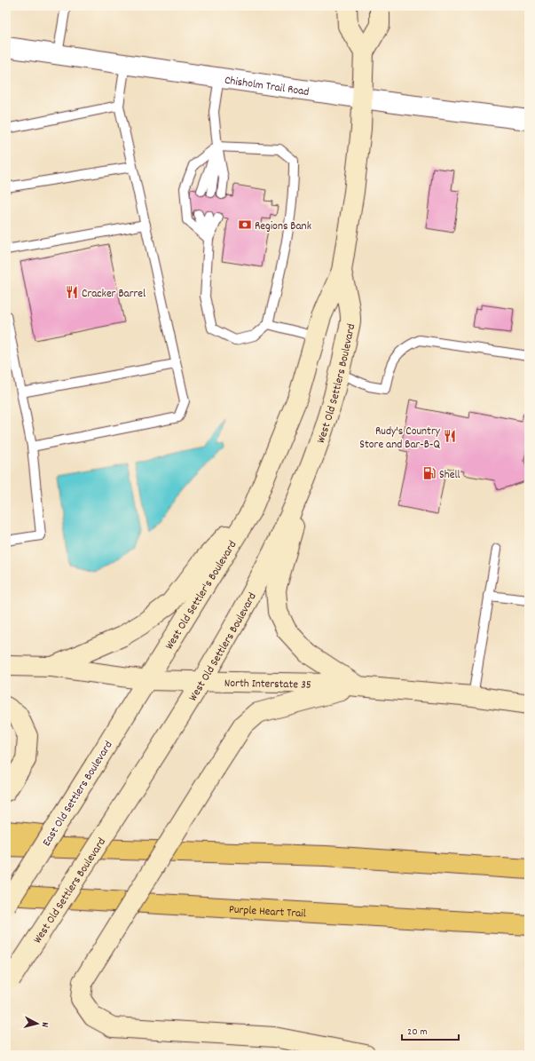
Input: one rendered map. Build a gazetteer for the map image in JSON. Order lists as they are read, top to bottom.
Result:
{
  "streets": {
    "highway": ["Purple Heart Trail"],
    "main road": [
      "West Old Settlers Boulevard",
      "West Old Settler's Boulevard",
      "North Interstate 35",
      "East Old Settlers Boulevard"
    ],
    "street": ["Chisholm Trail Road"]
  },
  "crossings": [
    ["Chisholm Trail Road", "West Old Settlers Boulevard"],
    ["West Old Settlers Boulevard", "West Old Settler's Boulevard"],
    ["West Old Settlers Boulevard", "North Interstate 35"],
    ["West Old Settler's Boulevard", "North Interstate 35"],
    ["West Old Settler's Boulevard", "East Old Settlers Boulevard"],
    ["North Interstate 35", "East Old Settlers Boulevard"]
  ],
  "places": {
    "bank": ["Regions Bank"],
    "restaurant": ["Cracker Barrel", "Rudy's Country Store and Bar-B-Q"],
    "fuel station": ["Shell"]
  },
  "scale_bar": "20 m",
  "north": "right"
}
